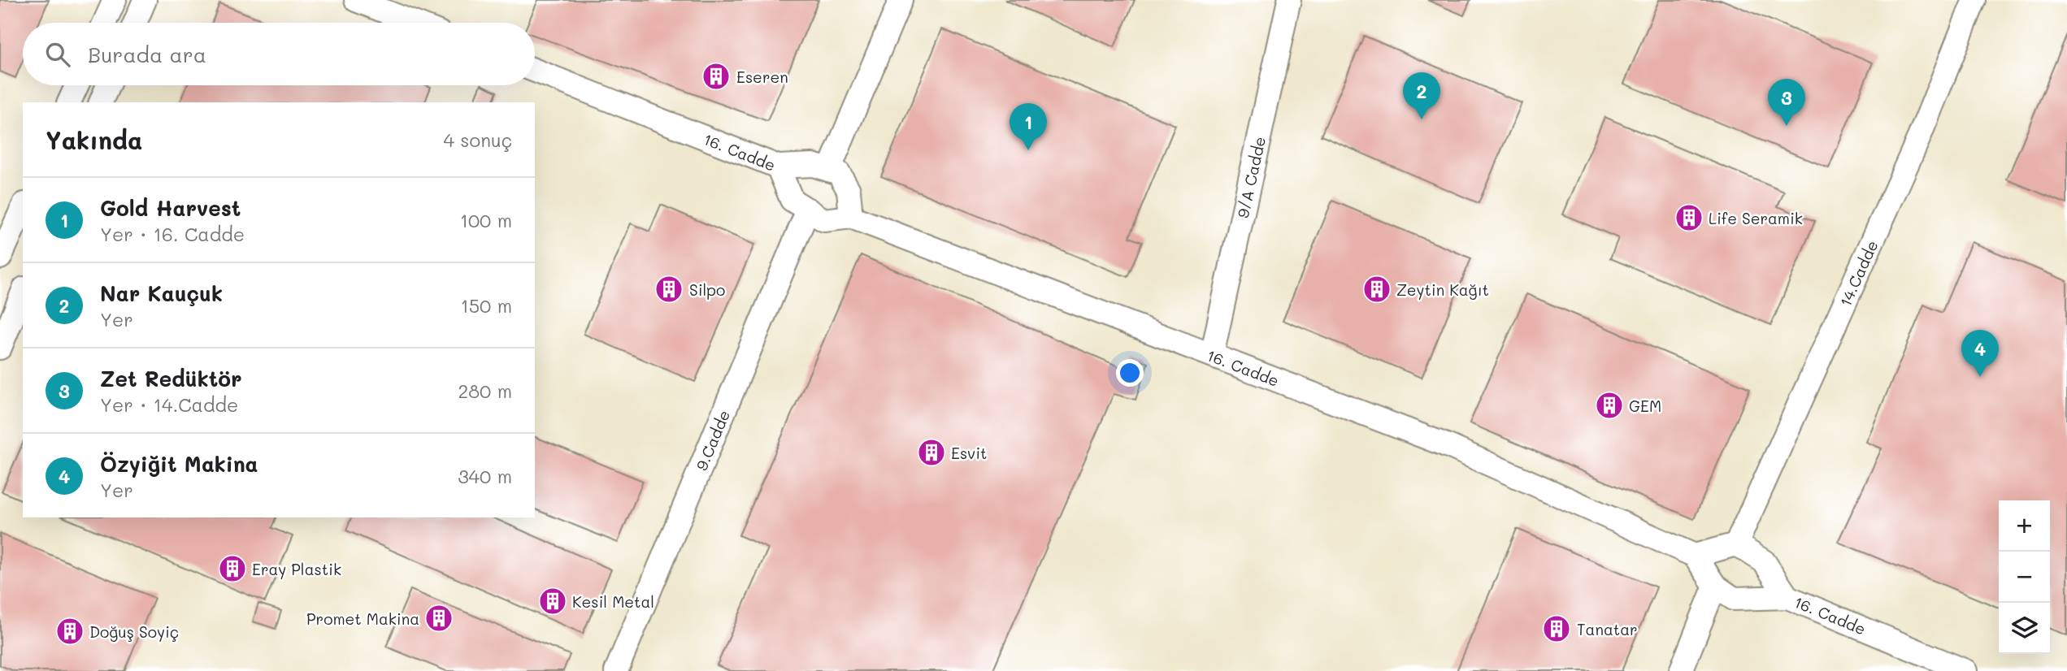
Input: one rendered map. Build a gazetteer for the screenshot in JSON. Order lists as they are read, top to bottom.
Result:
{
  "streets": {
    "street": [
      "16. Cadde",
      "9/A Cadde",
      "14.Cadde",
      "9.Cadde"
    ]
  },
  "crossings": [
    ["16. Cadde", "9/A Cadde"],
    ["16. Cadde", "9.Cadde"]
  ],
  "places": {
    "building": [
      "Eseren",
      "Life Seramik",
      "Silpo",
      "Zeytin Kağıt",
      "GEM",
      "Esvit",
      "Eray Plastik",
      "Kesil Metal",
      "Promet Makina",
      "Tanatar",
      "Doğuş Soyiç"
    ]
  },
  "page": {
    "search": "Burada ara",
    "pins": [
      "2",
      "3",
      "1",
      "4"
    ],
    "heading": ["Yakında", "4 sonuç"],
    "list": [
      {
        "mark": "1",
        "name": "Gold Harvest",
        "note": "Yer · 16. Cadde",
        "value": "100 m"
      },
      {
        "mark": "2",
        "name": "Nar Kauçuk",
        "note": "Yer",
        "value": "150 m"
      },
      {
        "mark": "3",
        "name": "Zet Redüktör",
        "note": "Yer · 14.Cadde",
        "value": "280 m"
      },
      {
        "mark": "4",
        "name": "Özyiğit Makina",
        "note": "Yer",
        "value": "340 m"
      }
    ],
    "map_buttons": ["+", "−"]
  }
}
